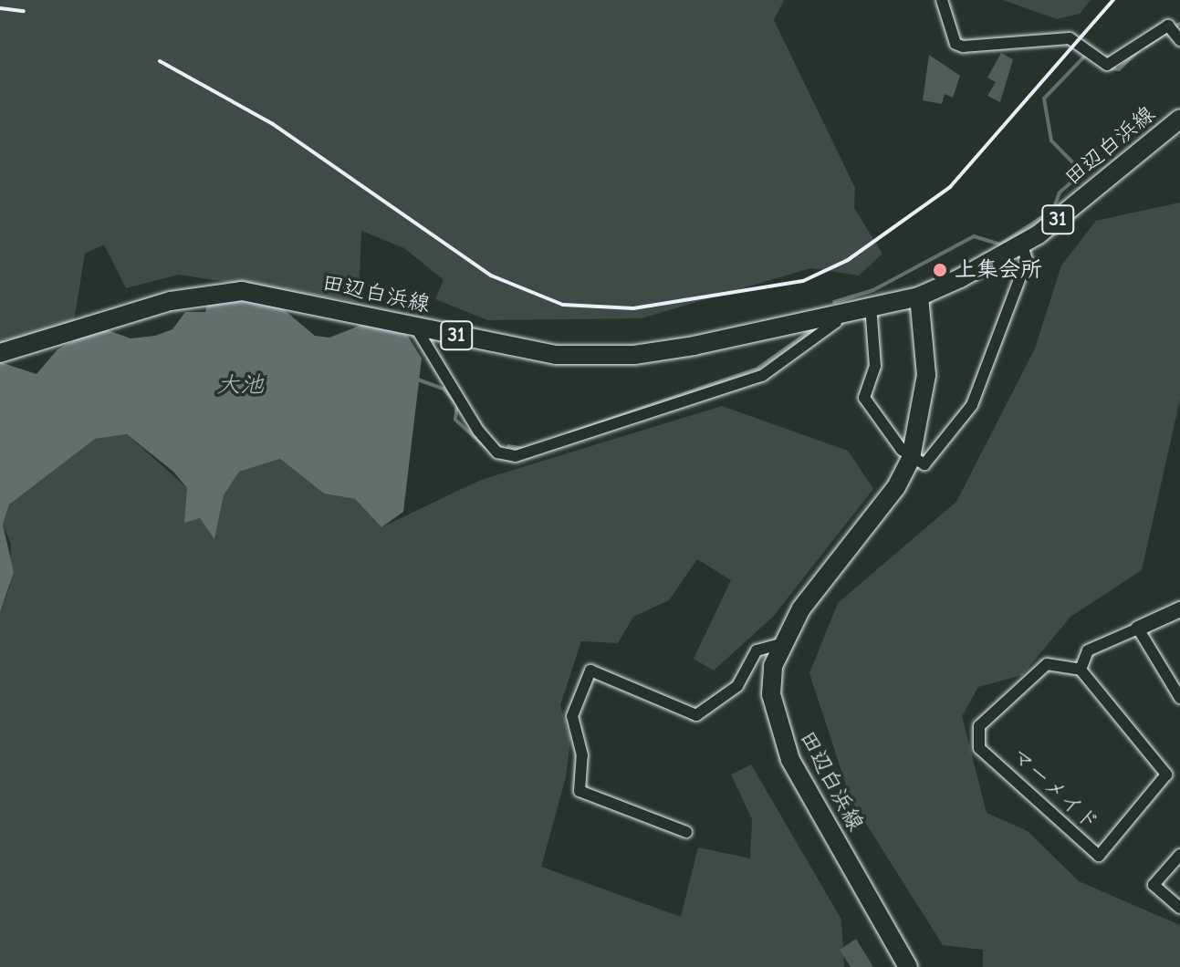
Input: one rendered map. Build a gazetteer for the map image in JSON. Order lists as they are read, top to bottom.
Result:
{
  "streets": {
    "main road": ["田辺白浜線", "31"],
    "street": ["マーメイド"]
  },
  "water": ["大池"],
  "places": ["上集会所"]
}
